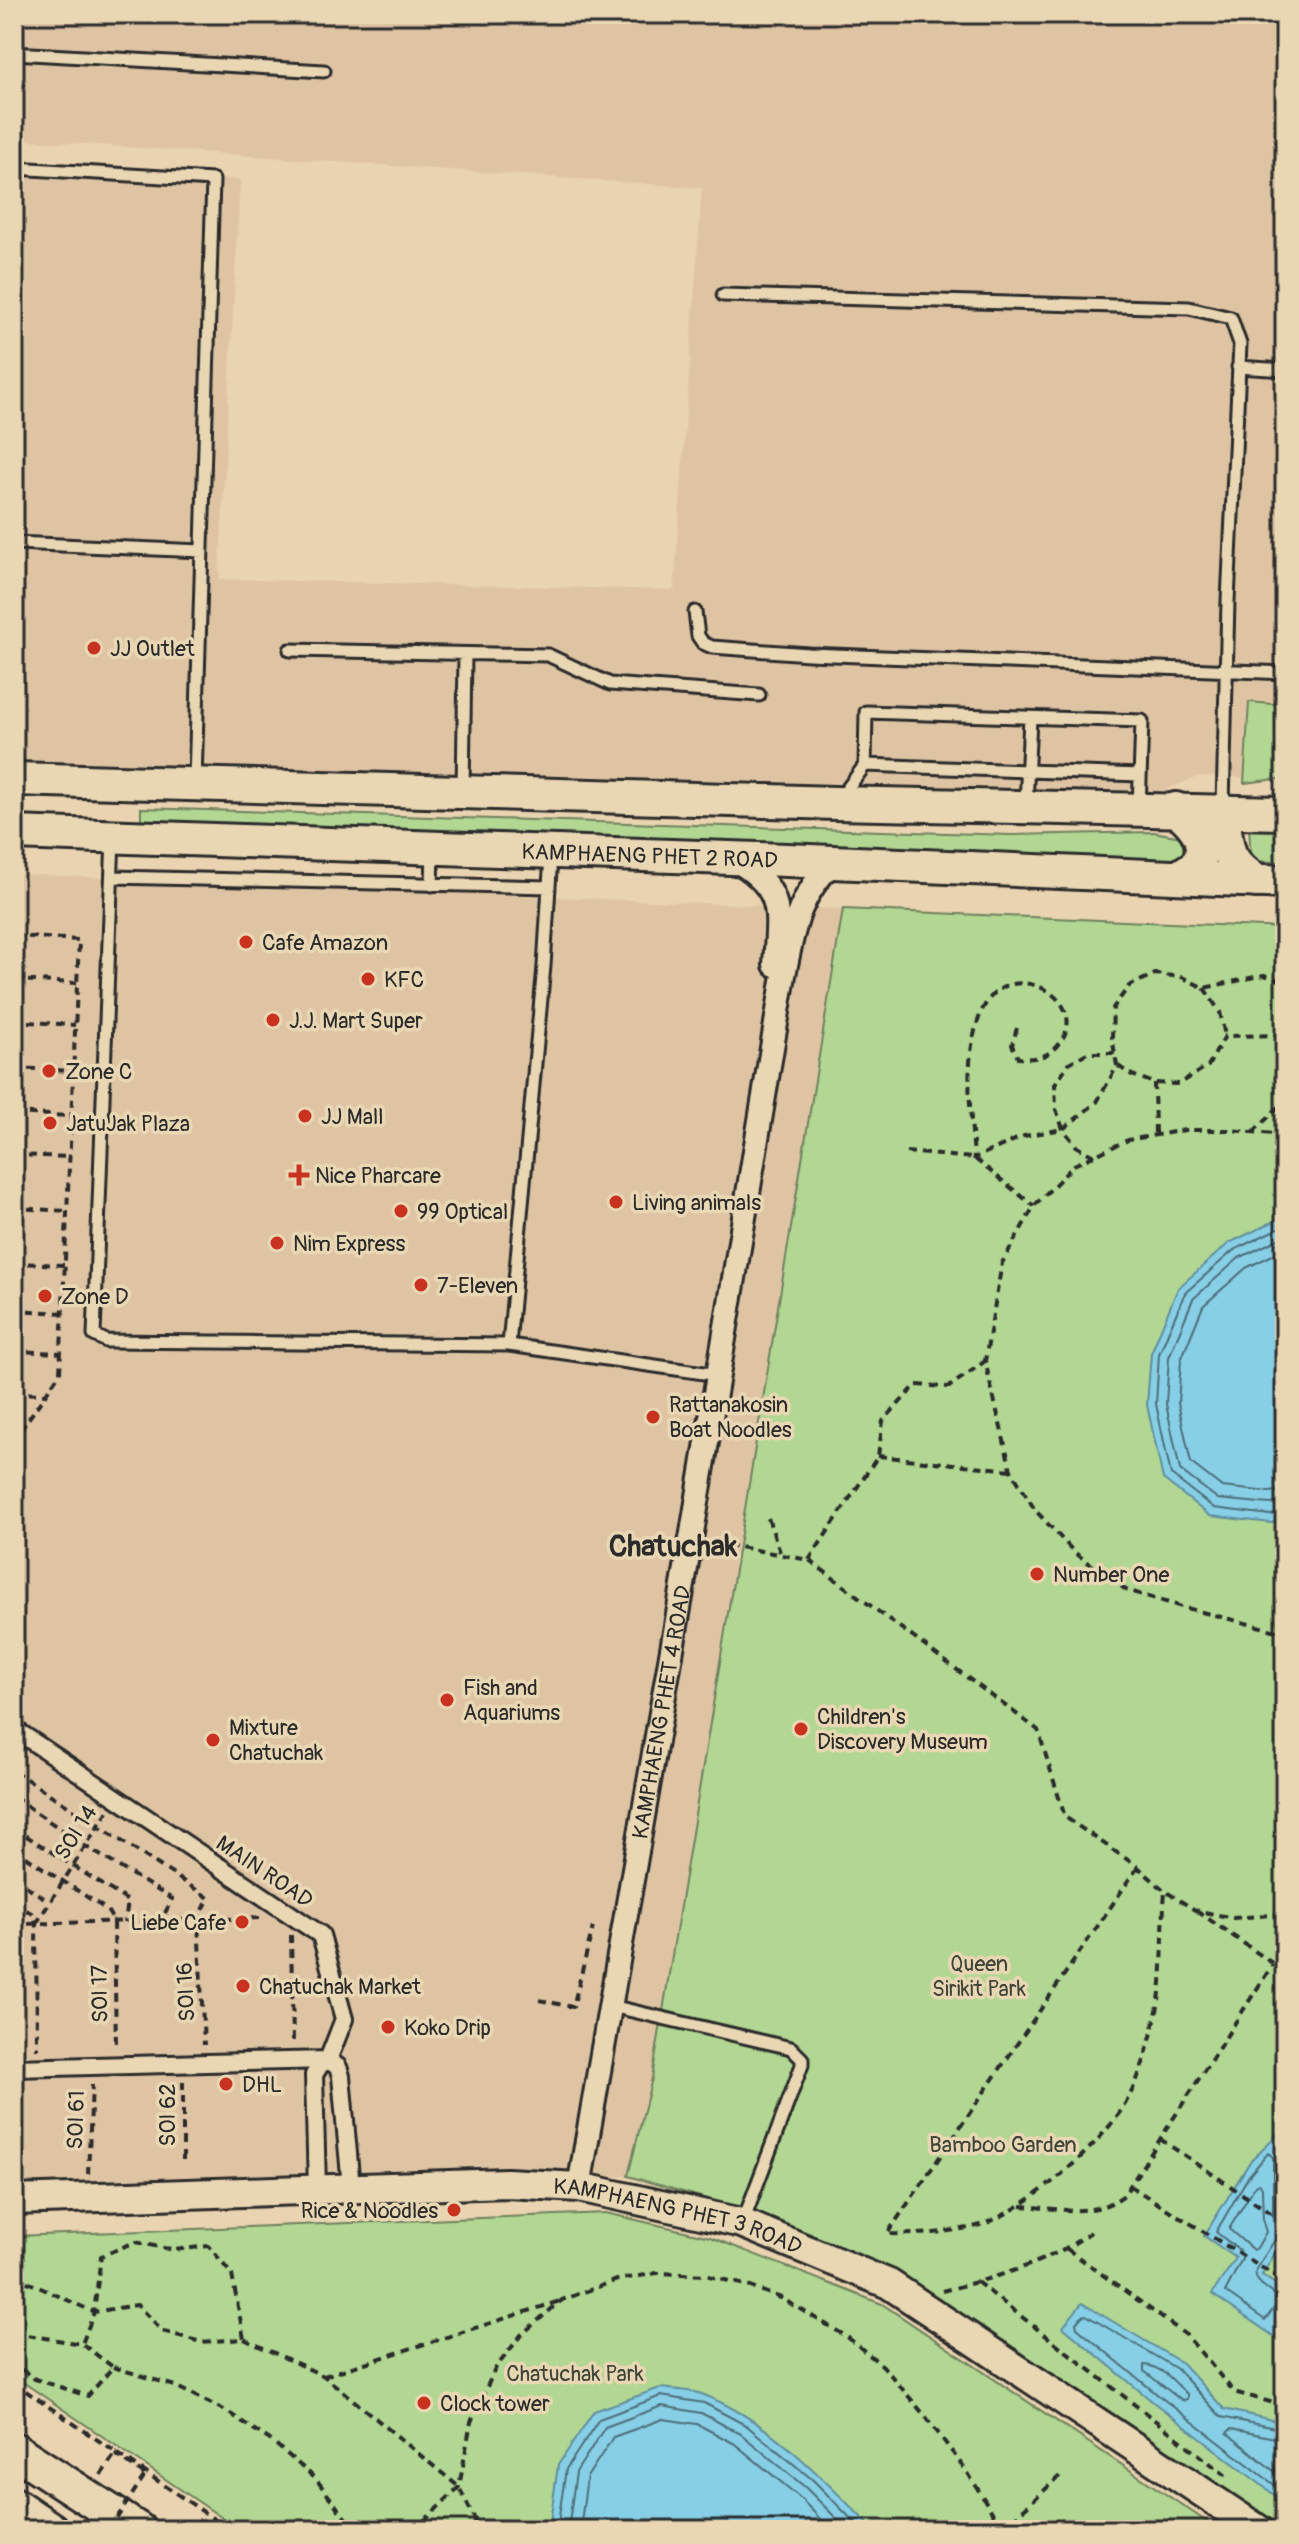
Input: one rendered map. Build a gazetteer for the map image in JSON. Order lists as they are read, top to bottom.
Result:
{
  "streets": {
    "main road": ["KAMPHAENG PHET 2 ROAD"],
    "street": ["KAMPHAENG PHET 4 ROAD", "MAIN ROAD", "KAMPHAENG PHET 3 ROAD"],
    "path": [
      "SOI 14",
      "SOI 16",
      "SOI 17",
      "SOI 62",
      "SOI 61"
    ]
  },
  "crossings": [
    ["KAMPHAENG PHET 2 ROAD", "KAMPHAENG PHET 4 ROAD"],
    ["KAMPHAENG PHET 4 ROAD", "KAMPHAENG PHET 3 ROAD"],
    ["SOI 14", "MAIN ROAD"],
    ["SOI 14", "SOI 16"],
    ["MAIN ROAD", "KAMPHAENG PHET 3 ROAD"]
  ],
  "districts": ["Chatuchak"],
  "parks": ["Queen Sirikit Park", "Bamboo Garden", "Chatuchak Park"],
  "places": {
    "other": [
      "JJ Outlet",
      "Cafe Amazon",
      "KFC",
      "J.J. Mart Super",
      "Zone C",
      "JJ Mall",
      "JatuJak Plaza",
      "Living animals",
      "99 Optical",
      "Nim Express",
      "7-Eleven",
      "Zone D",
      "Rattanakosin Boat Noodles",
      "Number One",
      "Fish and Aquariums",
      "Children's Discovery Museum",
      "Mixture Chatuchak",
      "Liebe Cafe",
      "Chatuchak Market",
      "Koko Drip",
      "DHL",
      "Rice & Noodles",
      "Clock tower"
    ],
    "health": ["Nice Pharcare"]
  }
}
